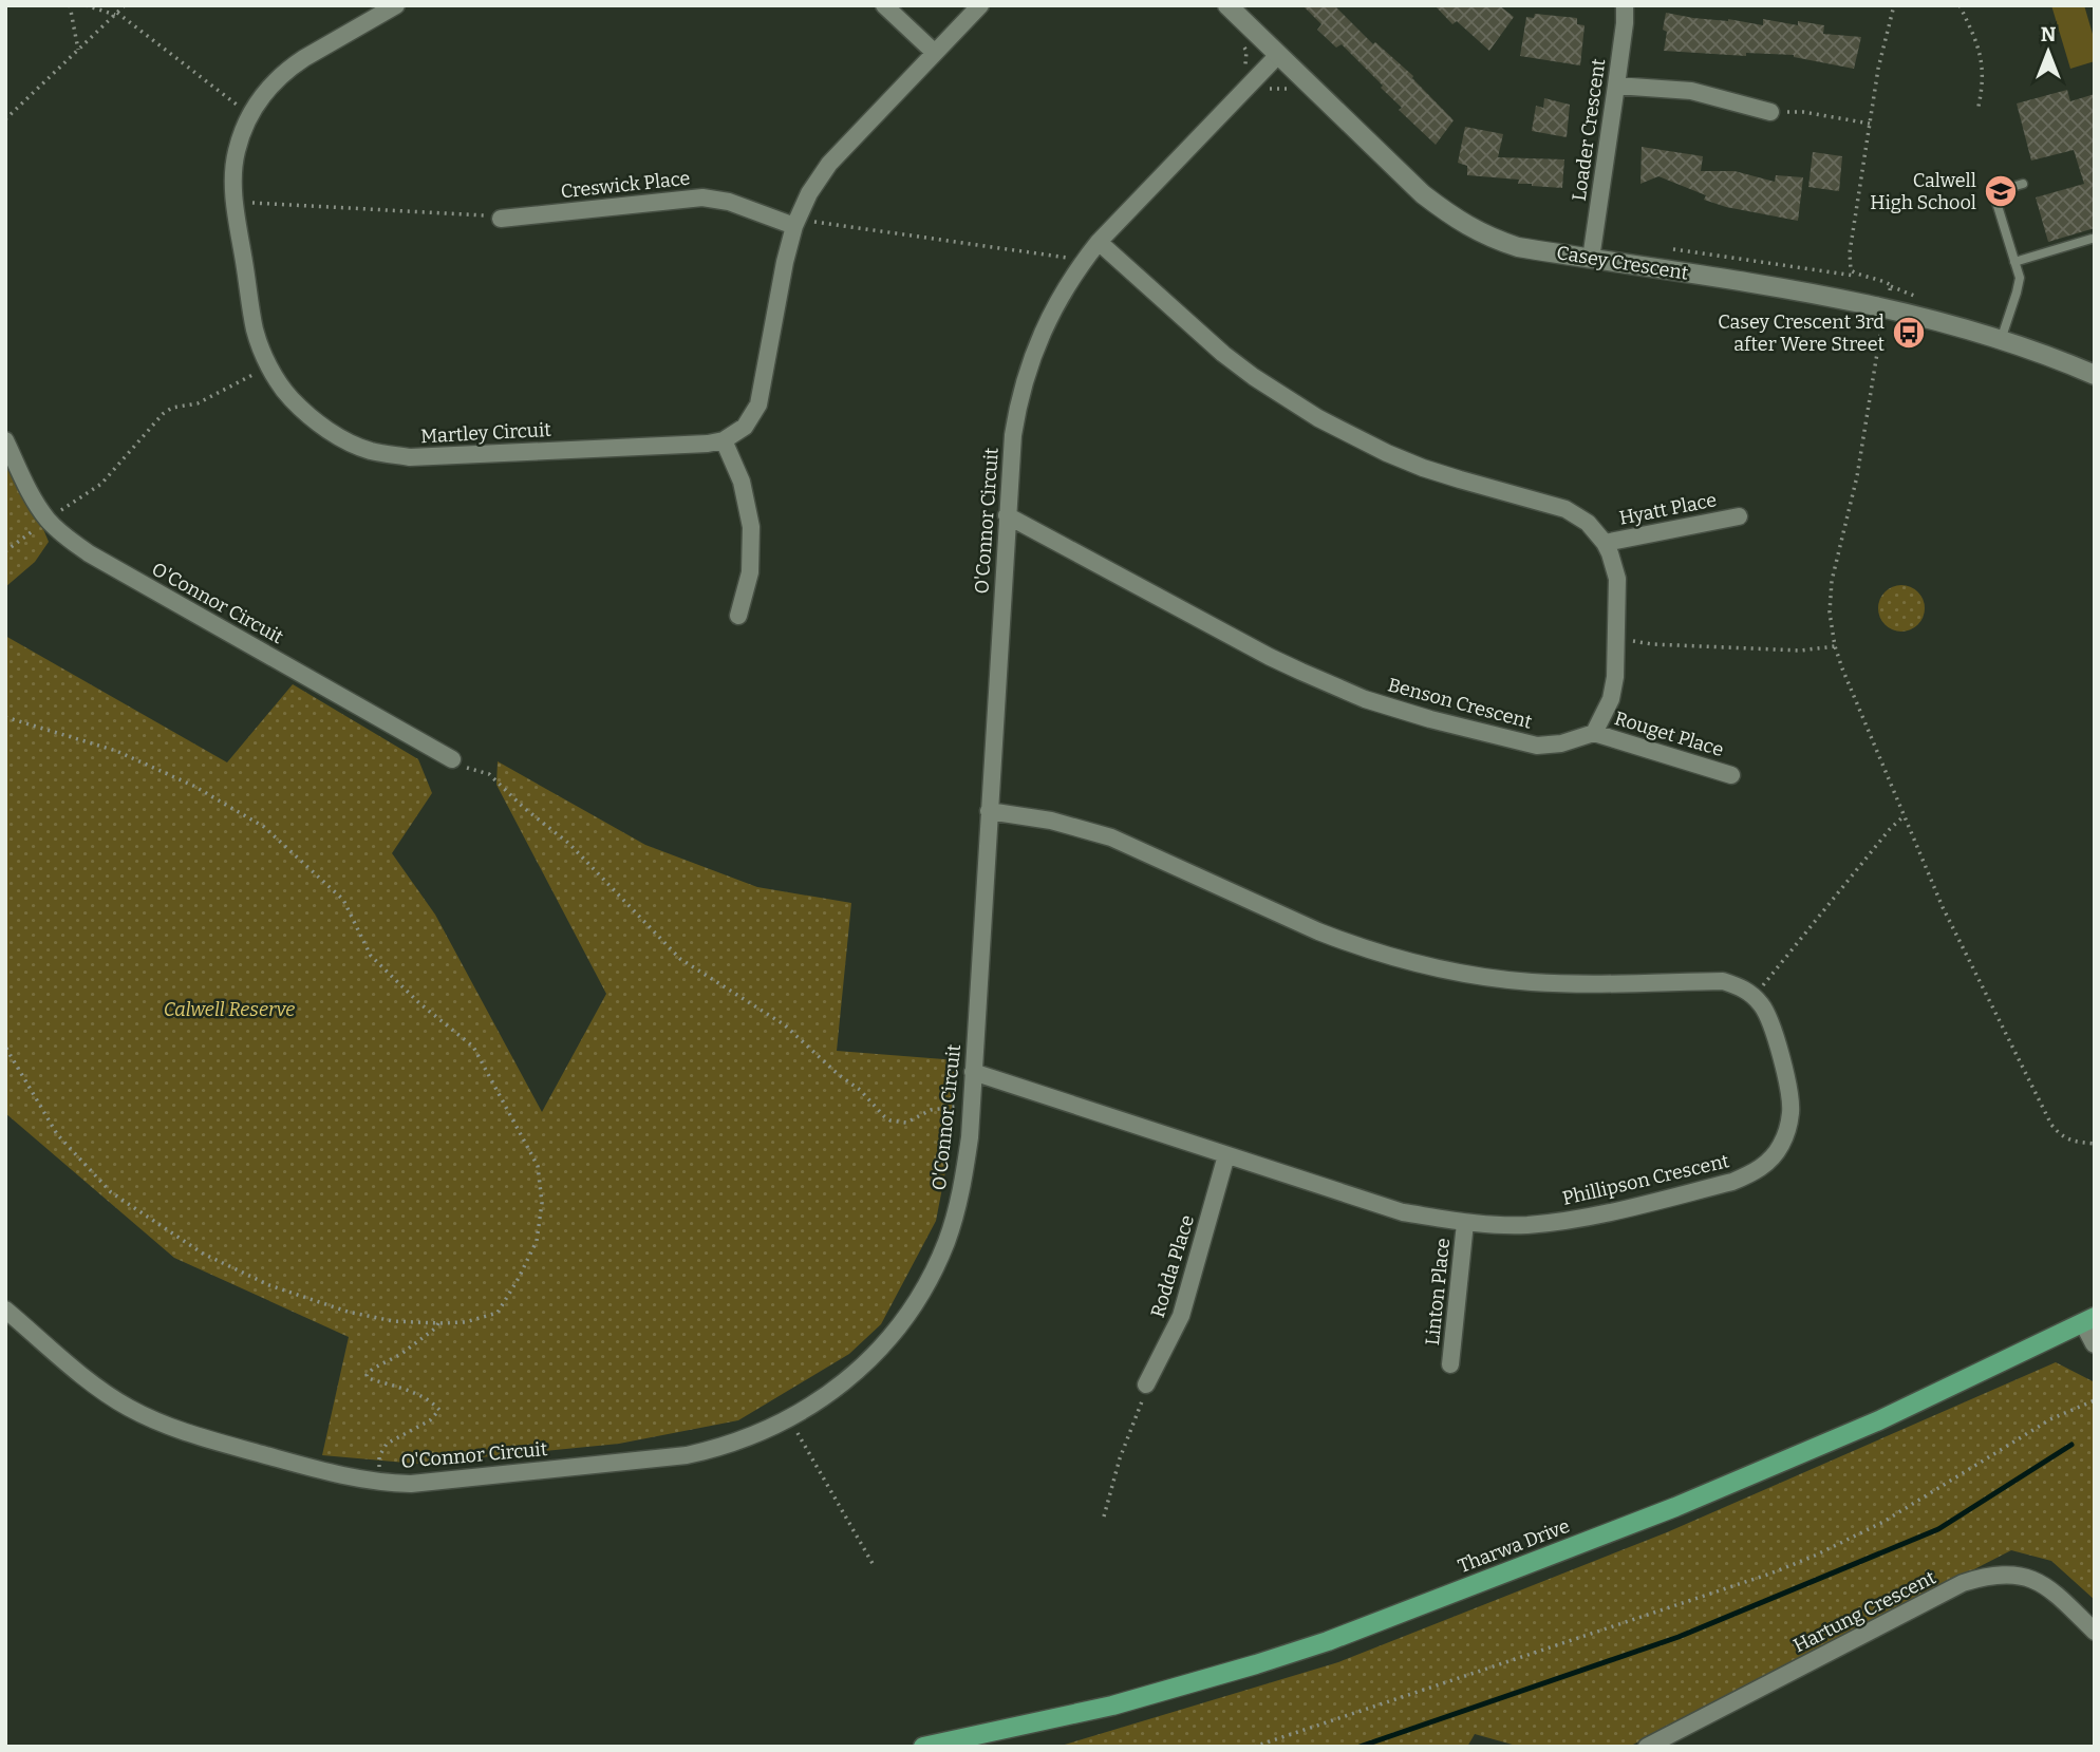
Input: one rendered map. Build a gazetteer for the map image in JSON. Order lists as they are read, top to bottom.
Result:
{
  "streets": {
    "main road": ["Tharwa Drive"],
    "street": [
      "Loader Crescent",
      "Creswick Place",
      "Casey Crescent",
      "Martley Circuit",
      "Hyatt Place",
      "O'Connor Circuit",
      "Benson Crescent",
      "Rouget Place",
      "Phillipson Crescent",
      "Rodda Place",
      "Linton Place",
      "Hartung Crescent"
    ]
  },
  "crossings": [
    ["Loader Crescent", "Casey Crescent"],
    ["Casey Crescent", "O'Connor Circuit"],
    ["O'Connor Circuit", "Benson Crescent"],
    ["O'Connor Circuit", "Phillipson Crescent"],
    ["Benson Crescent", "Rouget Place"],
    ["Phillipson Crescent", "Rodda Place"],
    ["Phillipson Crescent", "Linton Place"]
  ],
  "parks": ["Calwell Reserve"],
  "places": {
    "school or university": ["Calwell High School"],
    "bus stop": ["Casey Crescent 3rd after Were Street"]
  },
  "north": "top"
}
